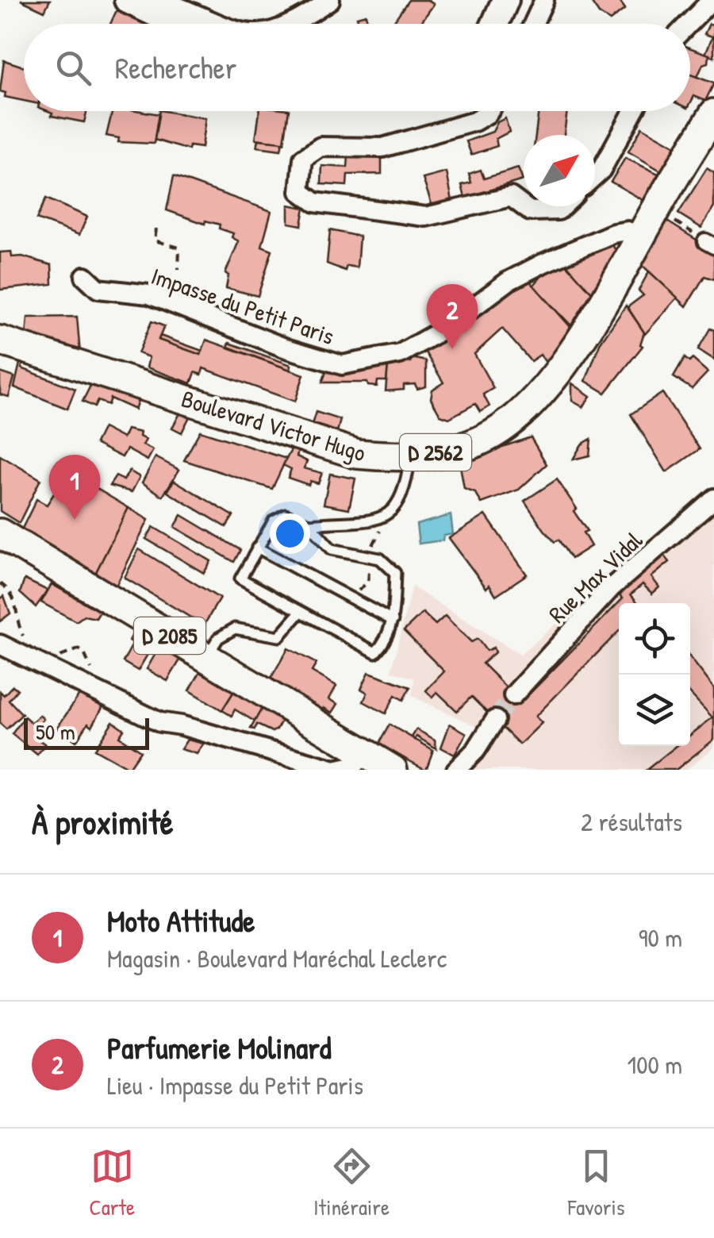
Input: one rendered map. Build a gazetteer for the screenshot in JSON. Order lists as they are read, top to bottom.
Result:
{
  "streets": {
    "main road": ["Boulevard Victor Hugo", "D 2562", "D 2085"],
    "street": ["Impasse du Petit Paris", "Rue Max Vidal"]
  },
  "crossings": [
    ["Impasse du Petit Paris", "Boulevard Victor Hugo"]
  ],
  "scale_bar": "50 m",
  "north": "top right",
  "page": {
    "search": "Rechercher",
    "pins": ["2", "1"],
    "scale": "50 m",
    "heading": ["À proximité", "2 résultats"],
    "list": [
      {
        "mark": "1",
        "name": "Moto Attitude",
        "note": "Magasin · Boulevard Maréchal Leclerc",
        "value": "90 m"
      },
      {
        "mark": "2",
        "name": "Parfumerie Molinard",
        "note": "Lieu · Impasse du Petit Paris",
        "value": "100 m"
      }
    ],
    "nav": ["Carte", "Itinéraire", "Favoris"]
  }
}
